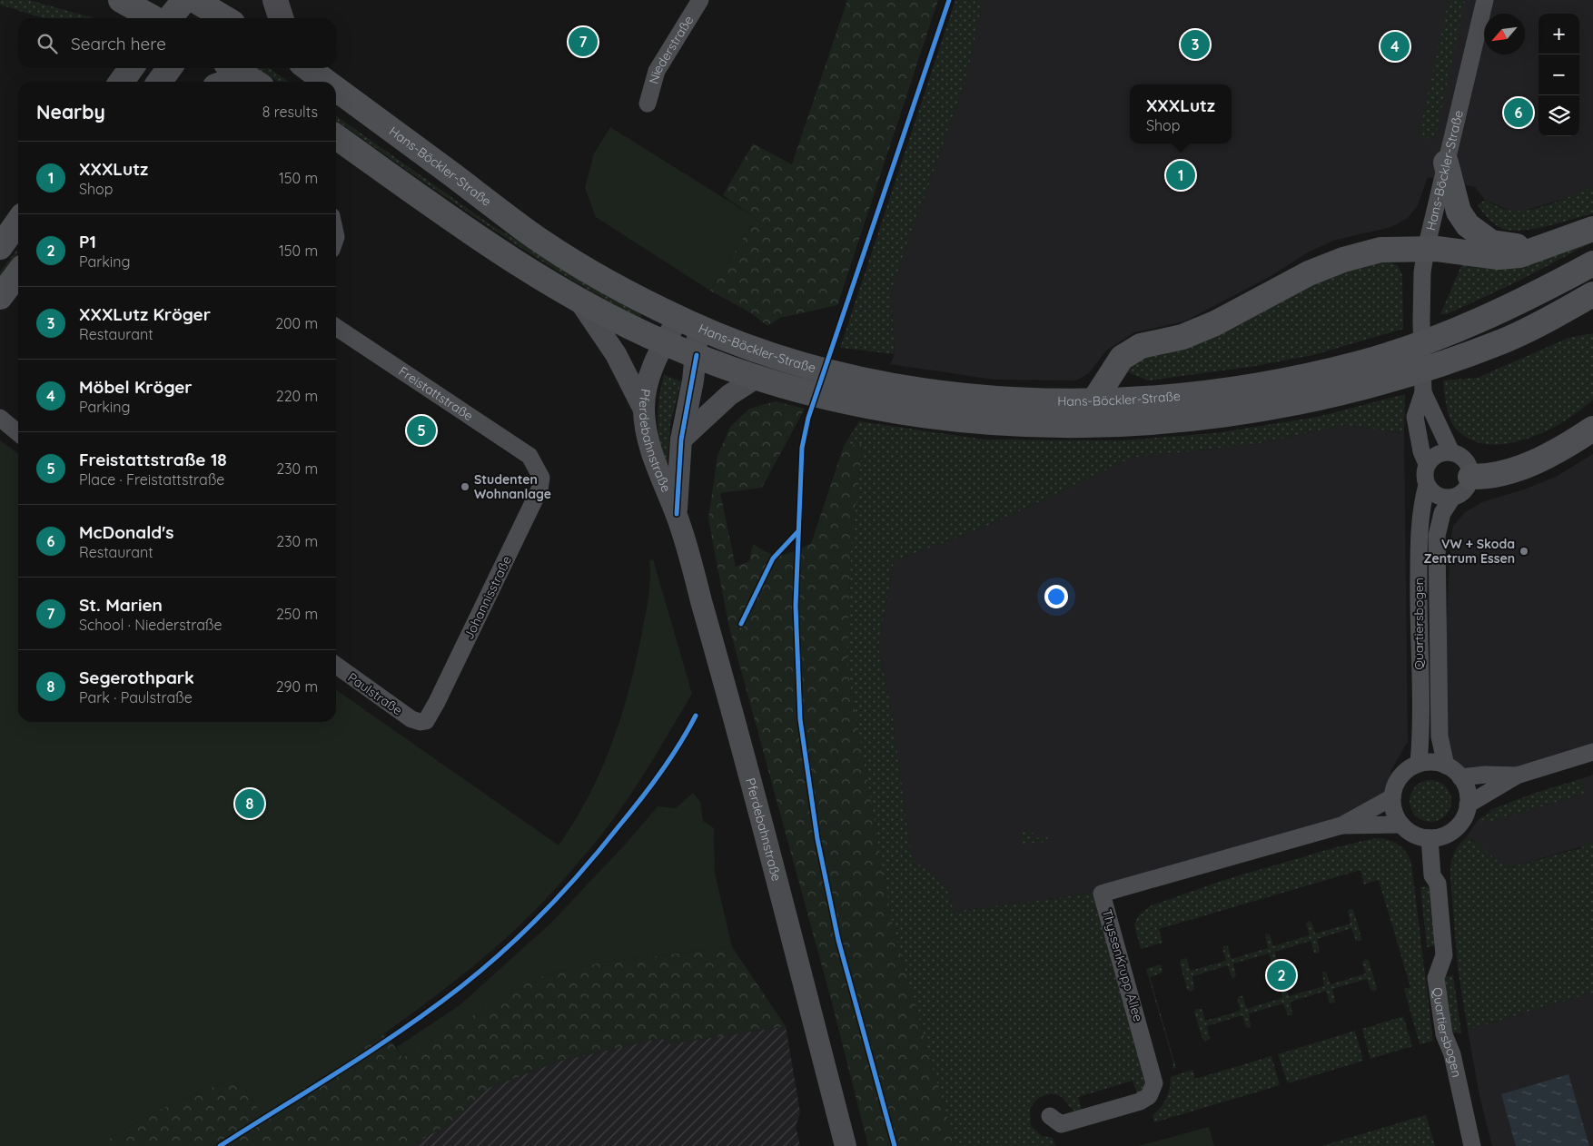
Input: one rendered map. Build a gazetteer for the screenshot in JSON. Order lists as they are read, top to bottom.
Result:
{
  "streets": {
    "main road": ["Hans-Böckler-Straße"],
    "street": [
      "Niederstraße",
      "Freistattstraße",
      "Pferdebahnstraße",
      "Johannisstraße",
      "Quartiersbogen",
      "Paulstraße",
      "ThyssenKrupp Allee"
    ]
  },
  "crossings": [
    ["Hans-Böckler-Straße", "Pferdebahnstraße"],
    ["Hans-Böckler-Straße", "Quartiersbogen"],
    ["Freistattstraße", "Johannisstraße"],
    ["Johannisstraße", "Paulstraße"],
    ["Quartiersbogen", "ThyssenKrupp Allee"]
  ],
  "places": ["Studenten Wohnanlage", "VW + Skoda Zentrum Essen"],
  "north": "bottom left",
  "page": {
    "map_buttons": ["+", "−"],
    "search": "Search here",
    "pins": [
      "7",
      "3",
      "4",
      "6",
      "1",
      "5",
      "8",
      "2"
    ],
    "heading": ["Nearby", "8 results"],
    "popup": ["XXXLutz", "Shop"],
    "list": [
      {
        "mark": "1",
        "name": "XXXLutz",
        "note": "Shop",
        "value": "150 m"
      },
      {
        "mark": "2",
        "name": "P1",
        "note": "Parking",
        "value": "150 m"
      },
      {
        "mark": "3",
        "name": "XXXLutz Kröger",
        "note": "Restaurant",
        "value": "200 m"
      },
      {
        "mark": "4",
        "name": "Möbel Kröger",
        "note": "Parking",
        "value": "220 m"
      },
      {
        "mark": "5",
        "name": "Freistattstraße 18",
        "note": "Place · Freistattstraße",
        "value": "230 m"
      },
      {
        "mark": "6",
        "name": "McDonald's",
        "note": "Restaurant",
        "value": "230 m"
      },
      {
        "mark": "7",
        "name": "St. Marien",
        "note": "School · Niederstraße",
        "value": "250 m"
      },
      {
        "mark": "8",
        "name": "Segerothpark",
        "note": "Park · Paulstraße",
        "value": "290 m"
      }
    ]
  }
}
